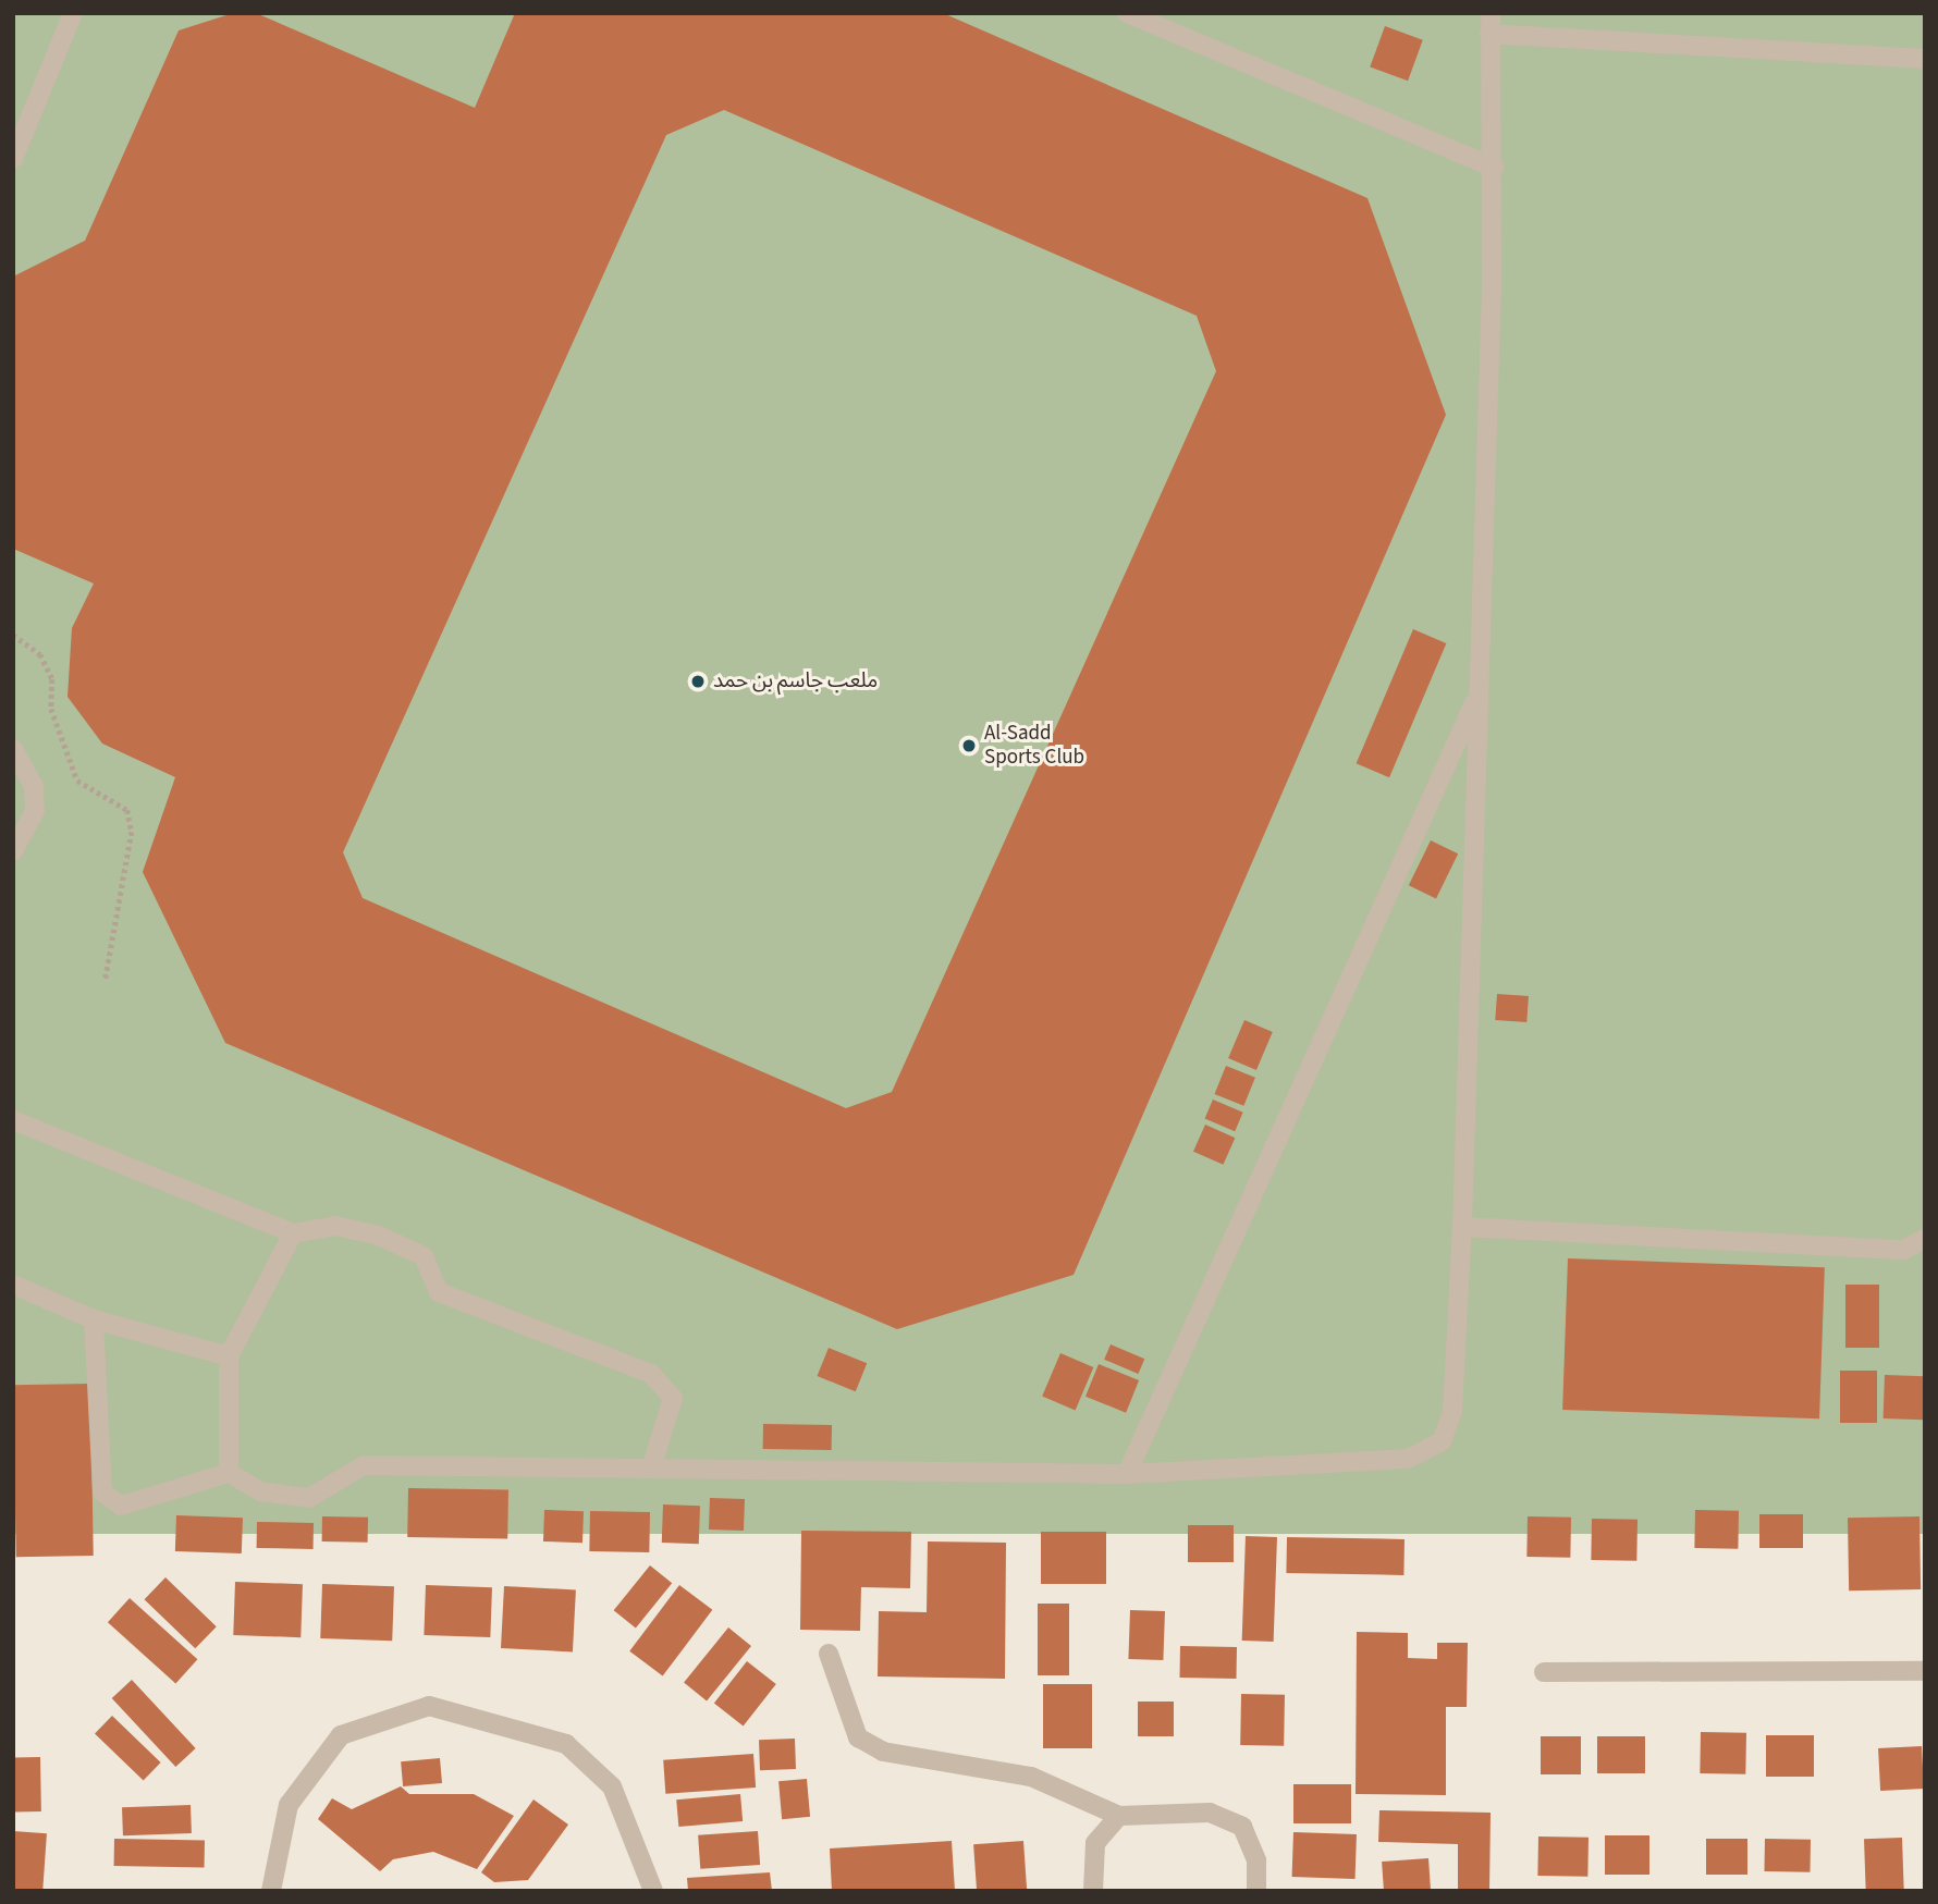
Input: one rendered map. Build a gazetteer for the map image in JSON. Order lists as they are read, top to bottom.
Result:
{
  "places": ["ملعب جاسم بن حمد", "Al-Sadd Sports Club"]
}
